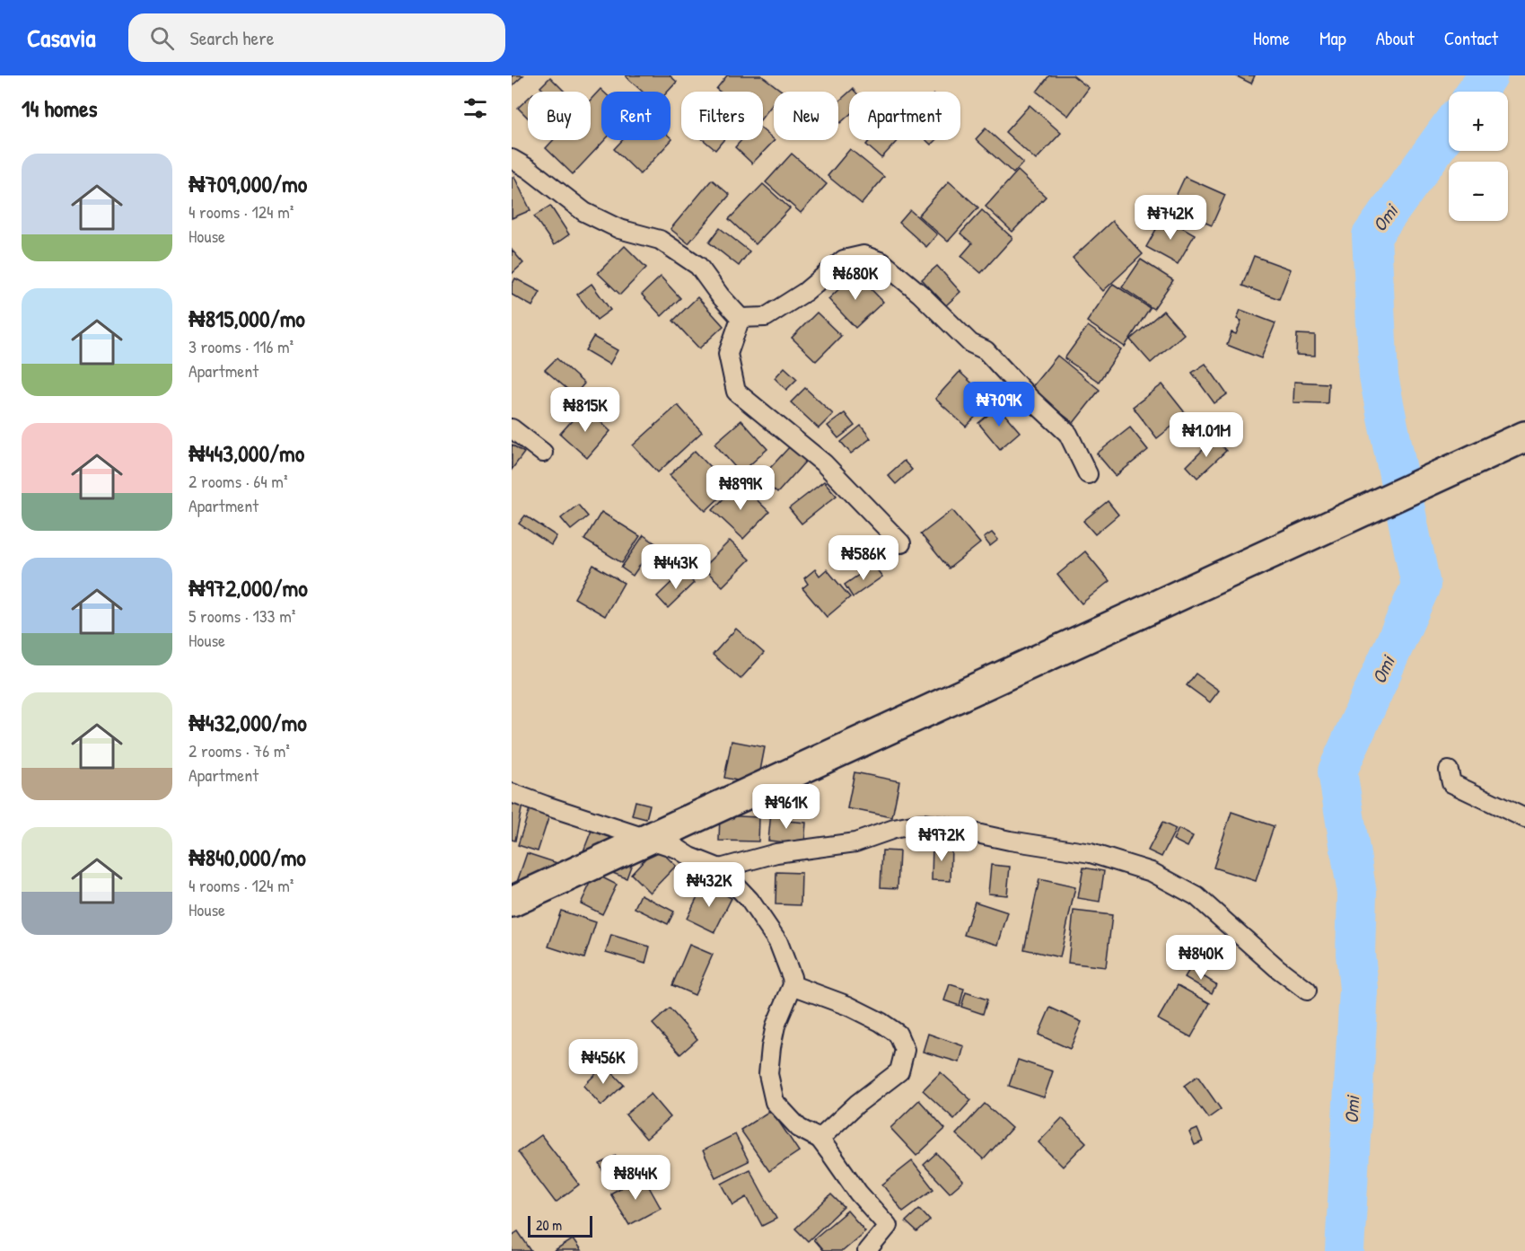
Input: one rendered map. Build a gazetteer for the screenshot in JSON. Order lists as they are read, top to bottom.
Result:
{
  "water": ["Omi"],
  "scale_bar": "20 m",
  "page": {
    "header": "Casavia",
    "search": "Search here",
    "nav": [
      "Home",
      "Map",
      "About",
      "Contact"
    ],
    "heading": "14 homes",
    "map_buttons": ["+", "−"],
    "chip": [
      "Buy",
      "Rent",
      "Filters",
      "New",
      "Apartment"
    ],
    "list": [
      {
        "name": "₦709,000/mo",
        "note": "4 rooms · 124 m² · House"
      },
      {
        "name": "₦815,000/mo",
        "note": "3 rooms · 116 m² · Apartment"
      },
      {
        "name": "₦443,000/mo",
        "note": "2 rooms · 64 m² · Apartment"
      },
      {
        "name": "₦972,000/mo",
        "note": "5 rooms · 133 m² · House"
      },
      {
        "name": "₦432,000/mo",
        "note": "2 rooms · 76 m² · Apartment"
      },
      {
        "name": "₦840,000/mo",
        "note": "4 rooms · 124 m² · House"
      }
    ],
    "price": [
      "₦742K",
      "₦680K",
      "₦709K",
      "₦815K",
      "₦1.01M",
      "₦899K",
      "₦586K",
      "₦443K",
      "₦961K",
      "₦972K",
      "₦432K",
      "₦840K",
      "₦456K",
      "₦844K"
    ],
    "scale": "20 m"
  }
}
